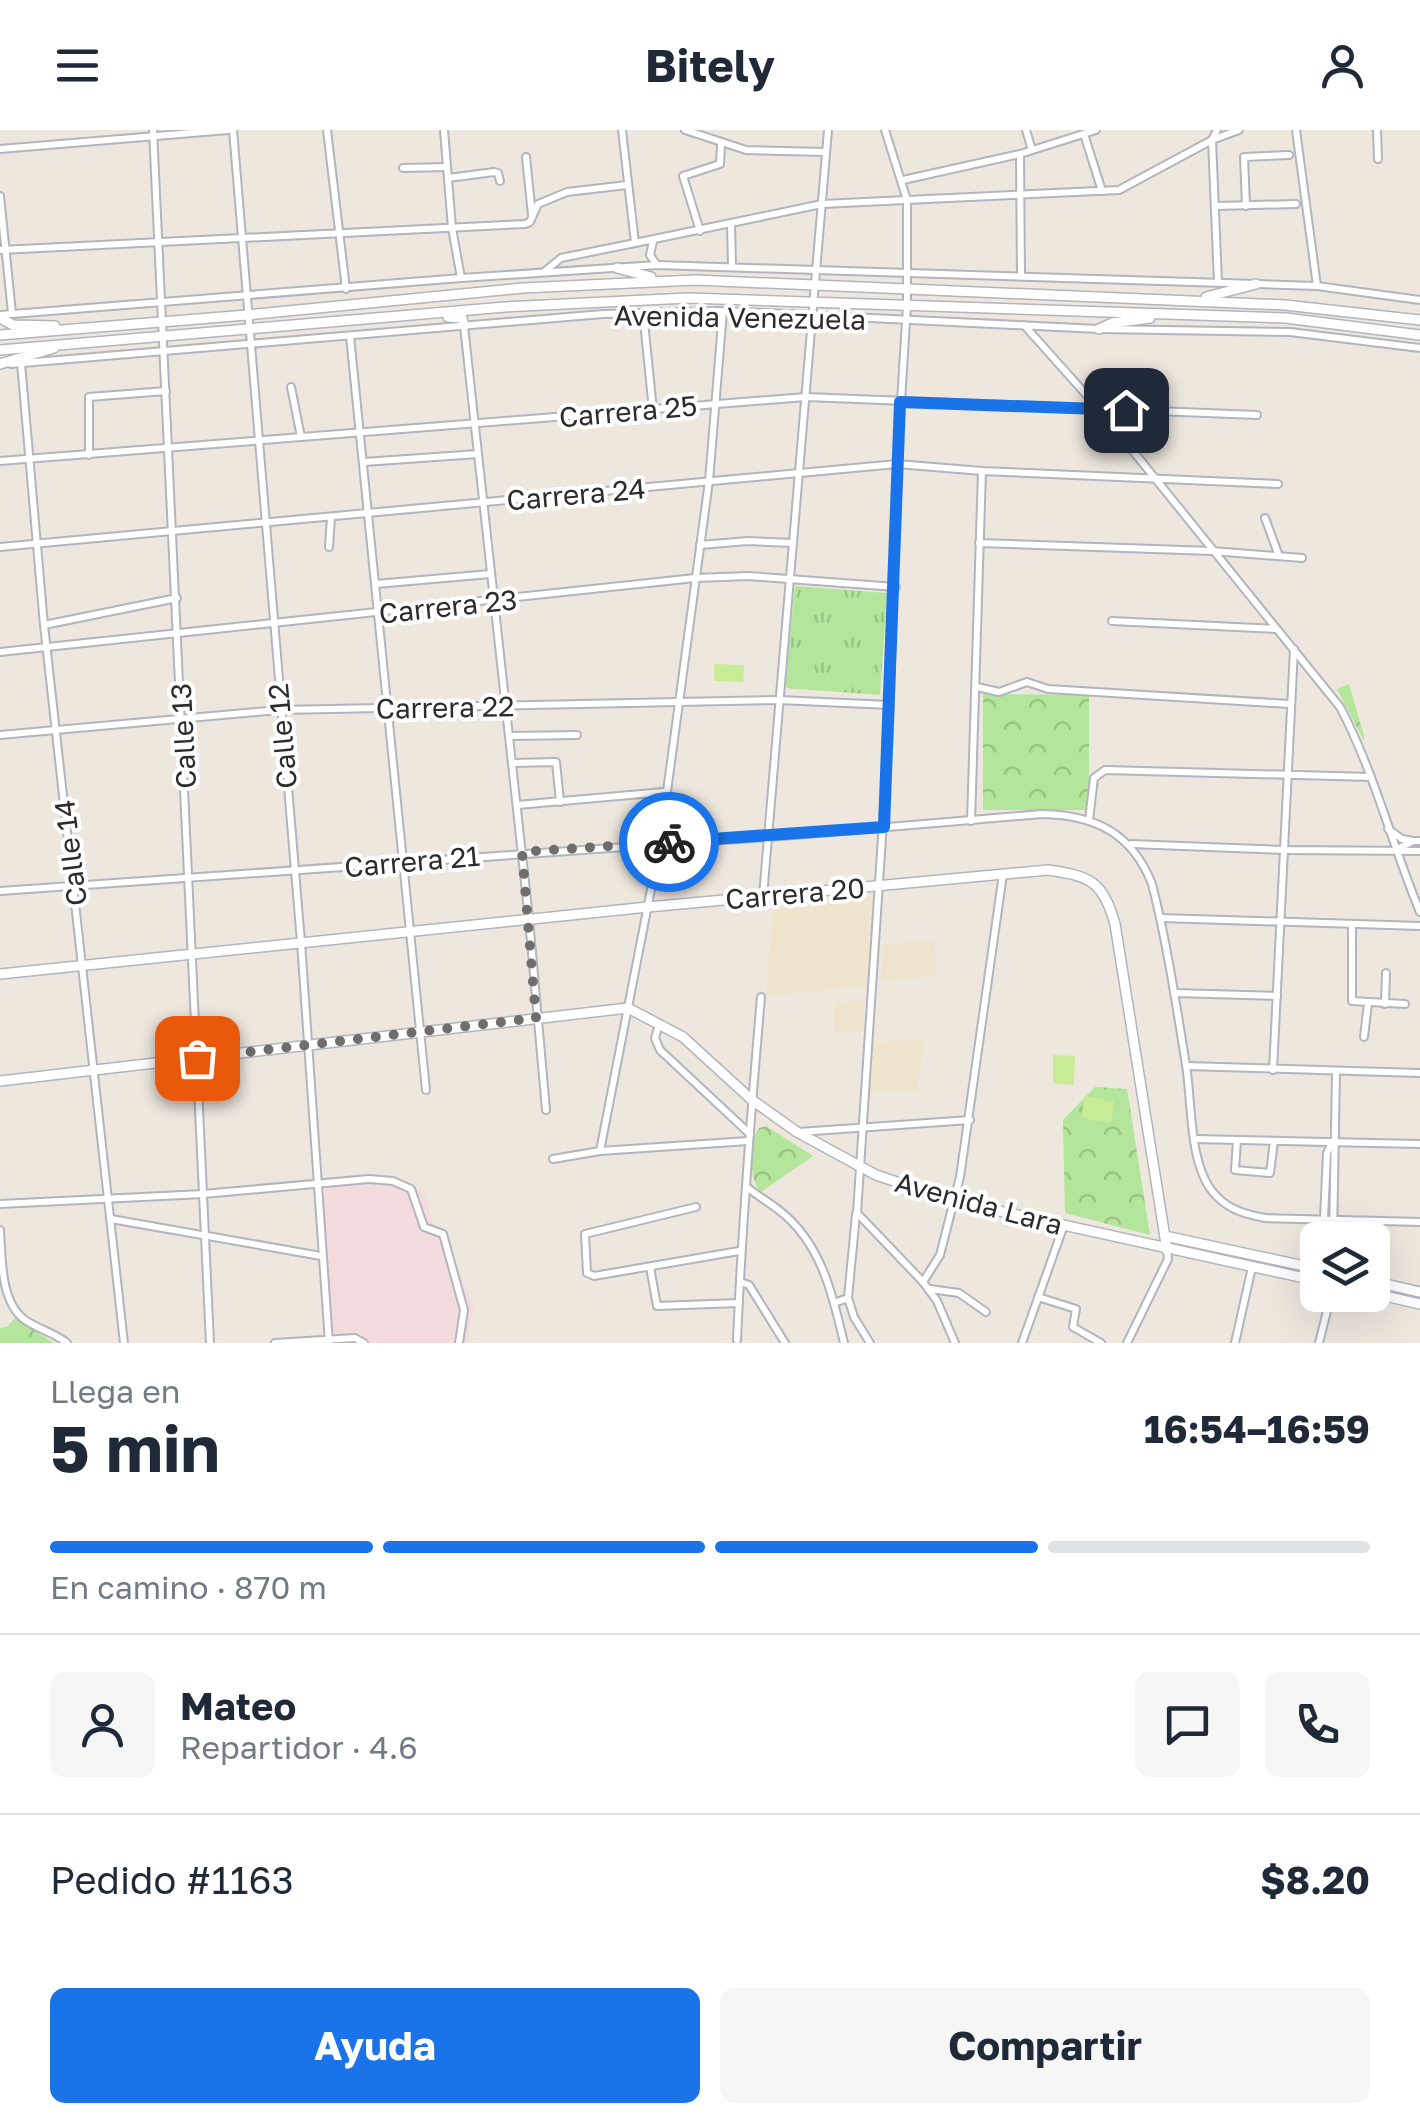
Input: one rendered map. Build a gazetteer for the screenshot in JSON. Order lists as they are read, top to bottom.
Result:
{
  "streets": {
    "street": [
      "Avenida Venezuela",
      "Carrera 25",
      "Carrera 24",
      "Carrera 23",
      "Carrera 22",
      "Calle 13",
      "Calle 12",
      "Calle 14",
      "Carrera 21",
      "Carrera 20",
      "Avenida Lara"
    ]
  },
  "crossings": [
    ["Avenida Venezuela", "Calle 13"],
    ["Avenida Venezuela", "Calle 12"],
    ["Avenida Venezuela", "Calle 14"],
    ["Carrera 25", "Calle 13"],
    ["Carrera 25", "Calle 12"],
    ["Carrera 25", "Calle 14"],
    ["Carrera 24", "Calle 13"],
    ["Carrera 24", "Calle 12"],
    ["Carrera 24", "Calle 14"],
    ["Carrera 23", "Calle 13"],
    ["Carrera 23", "Calle 12"],
    ["Carrera 23", "Calle 14"],
    ["Carrera 22", "Calle 13"],
    ["Carrera 22", "Calle 12"],
    ["Carrera 22", "Calle 14"],
    ["Calle 13", "Carrera 21"],
    ["Calle 13", "Carrera 20"],
    ["Calle 12", "Carrera 21"],
    ["Calle 12", "Carrera 20"],
    ["Calle 14", "Carrera 21"],
    ["Calle 14", "Carrera 20"],
    ["Carrera 20", "Avenida Lara"]
  ],
  "page": {
    "header": "Bitely",
    "heading": ["5 min", "Llega en", "16:54–16:59"],
    "panel": [
      "Mateo",
      "Repartidor · 4.6",
      "Pedido #1163",
      "$8.20"
    ],
    "bar": "En camino · 870 m",
    "buttons": ["Ayuda", "Compartir"]
  }
}
